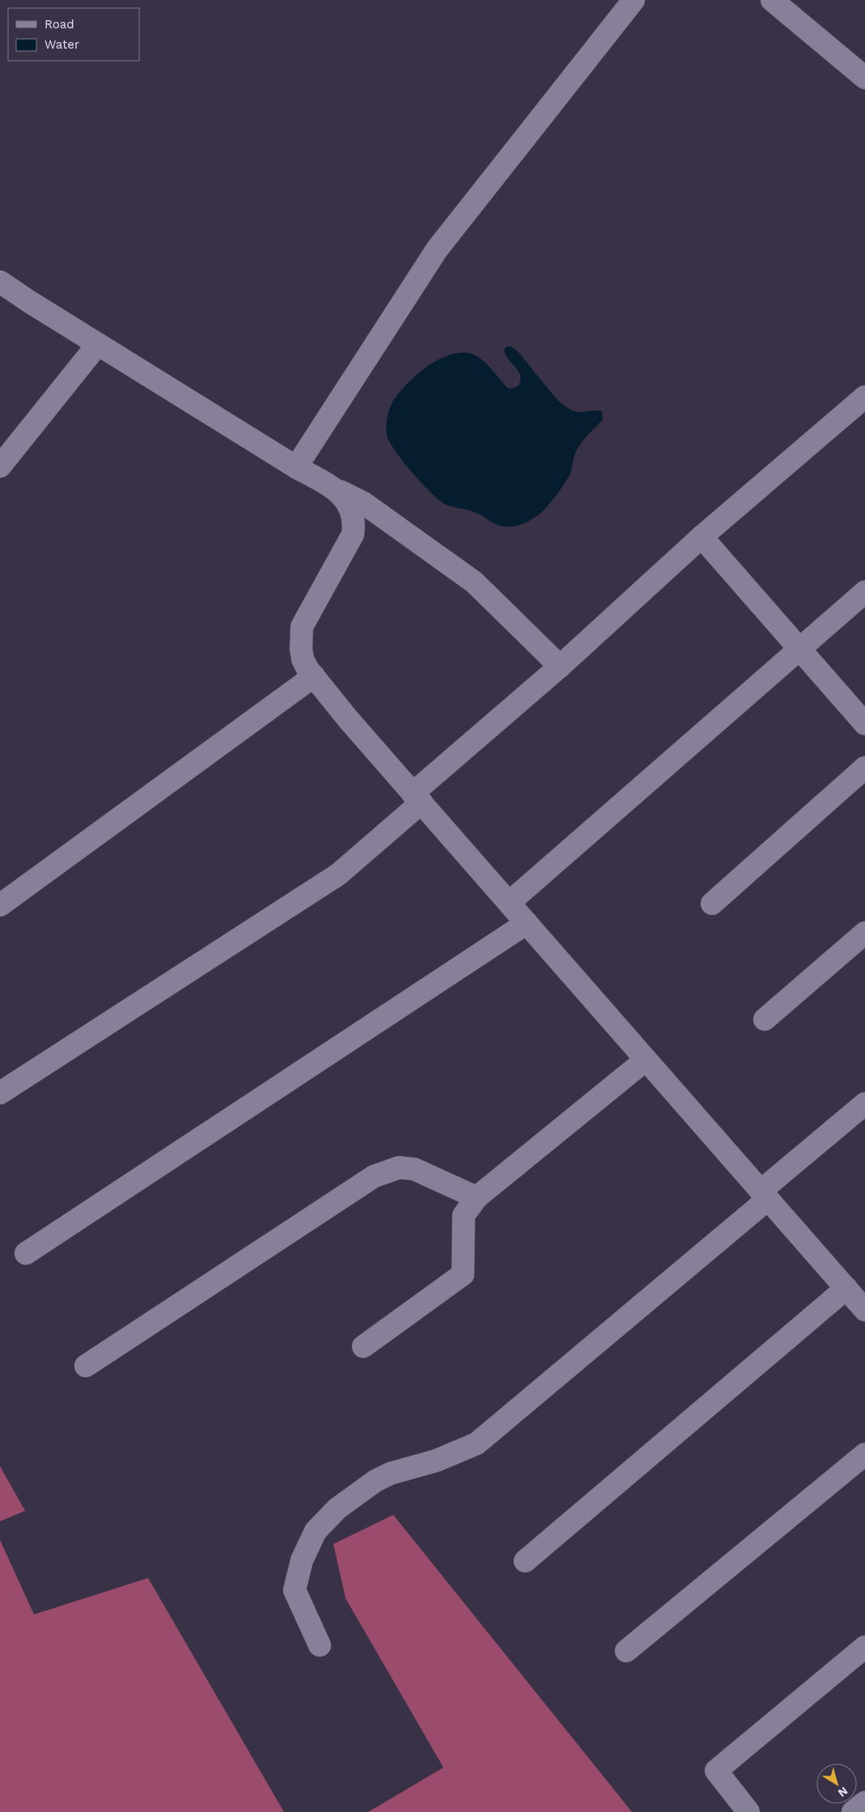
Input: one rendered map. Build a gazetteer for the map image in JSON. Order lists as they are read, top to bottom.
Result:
{
  "legend": ["Road", "Water"],
  "north": "bottom right"
}
